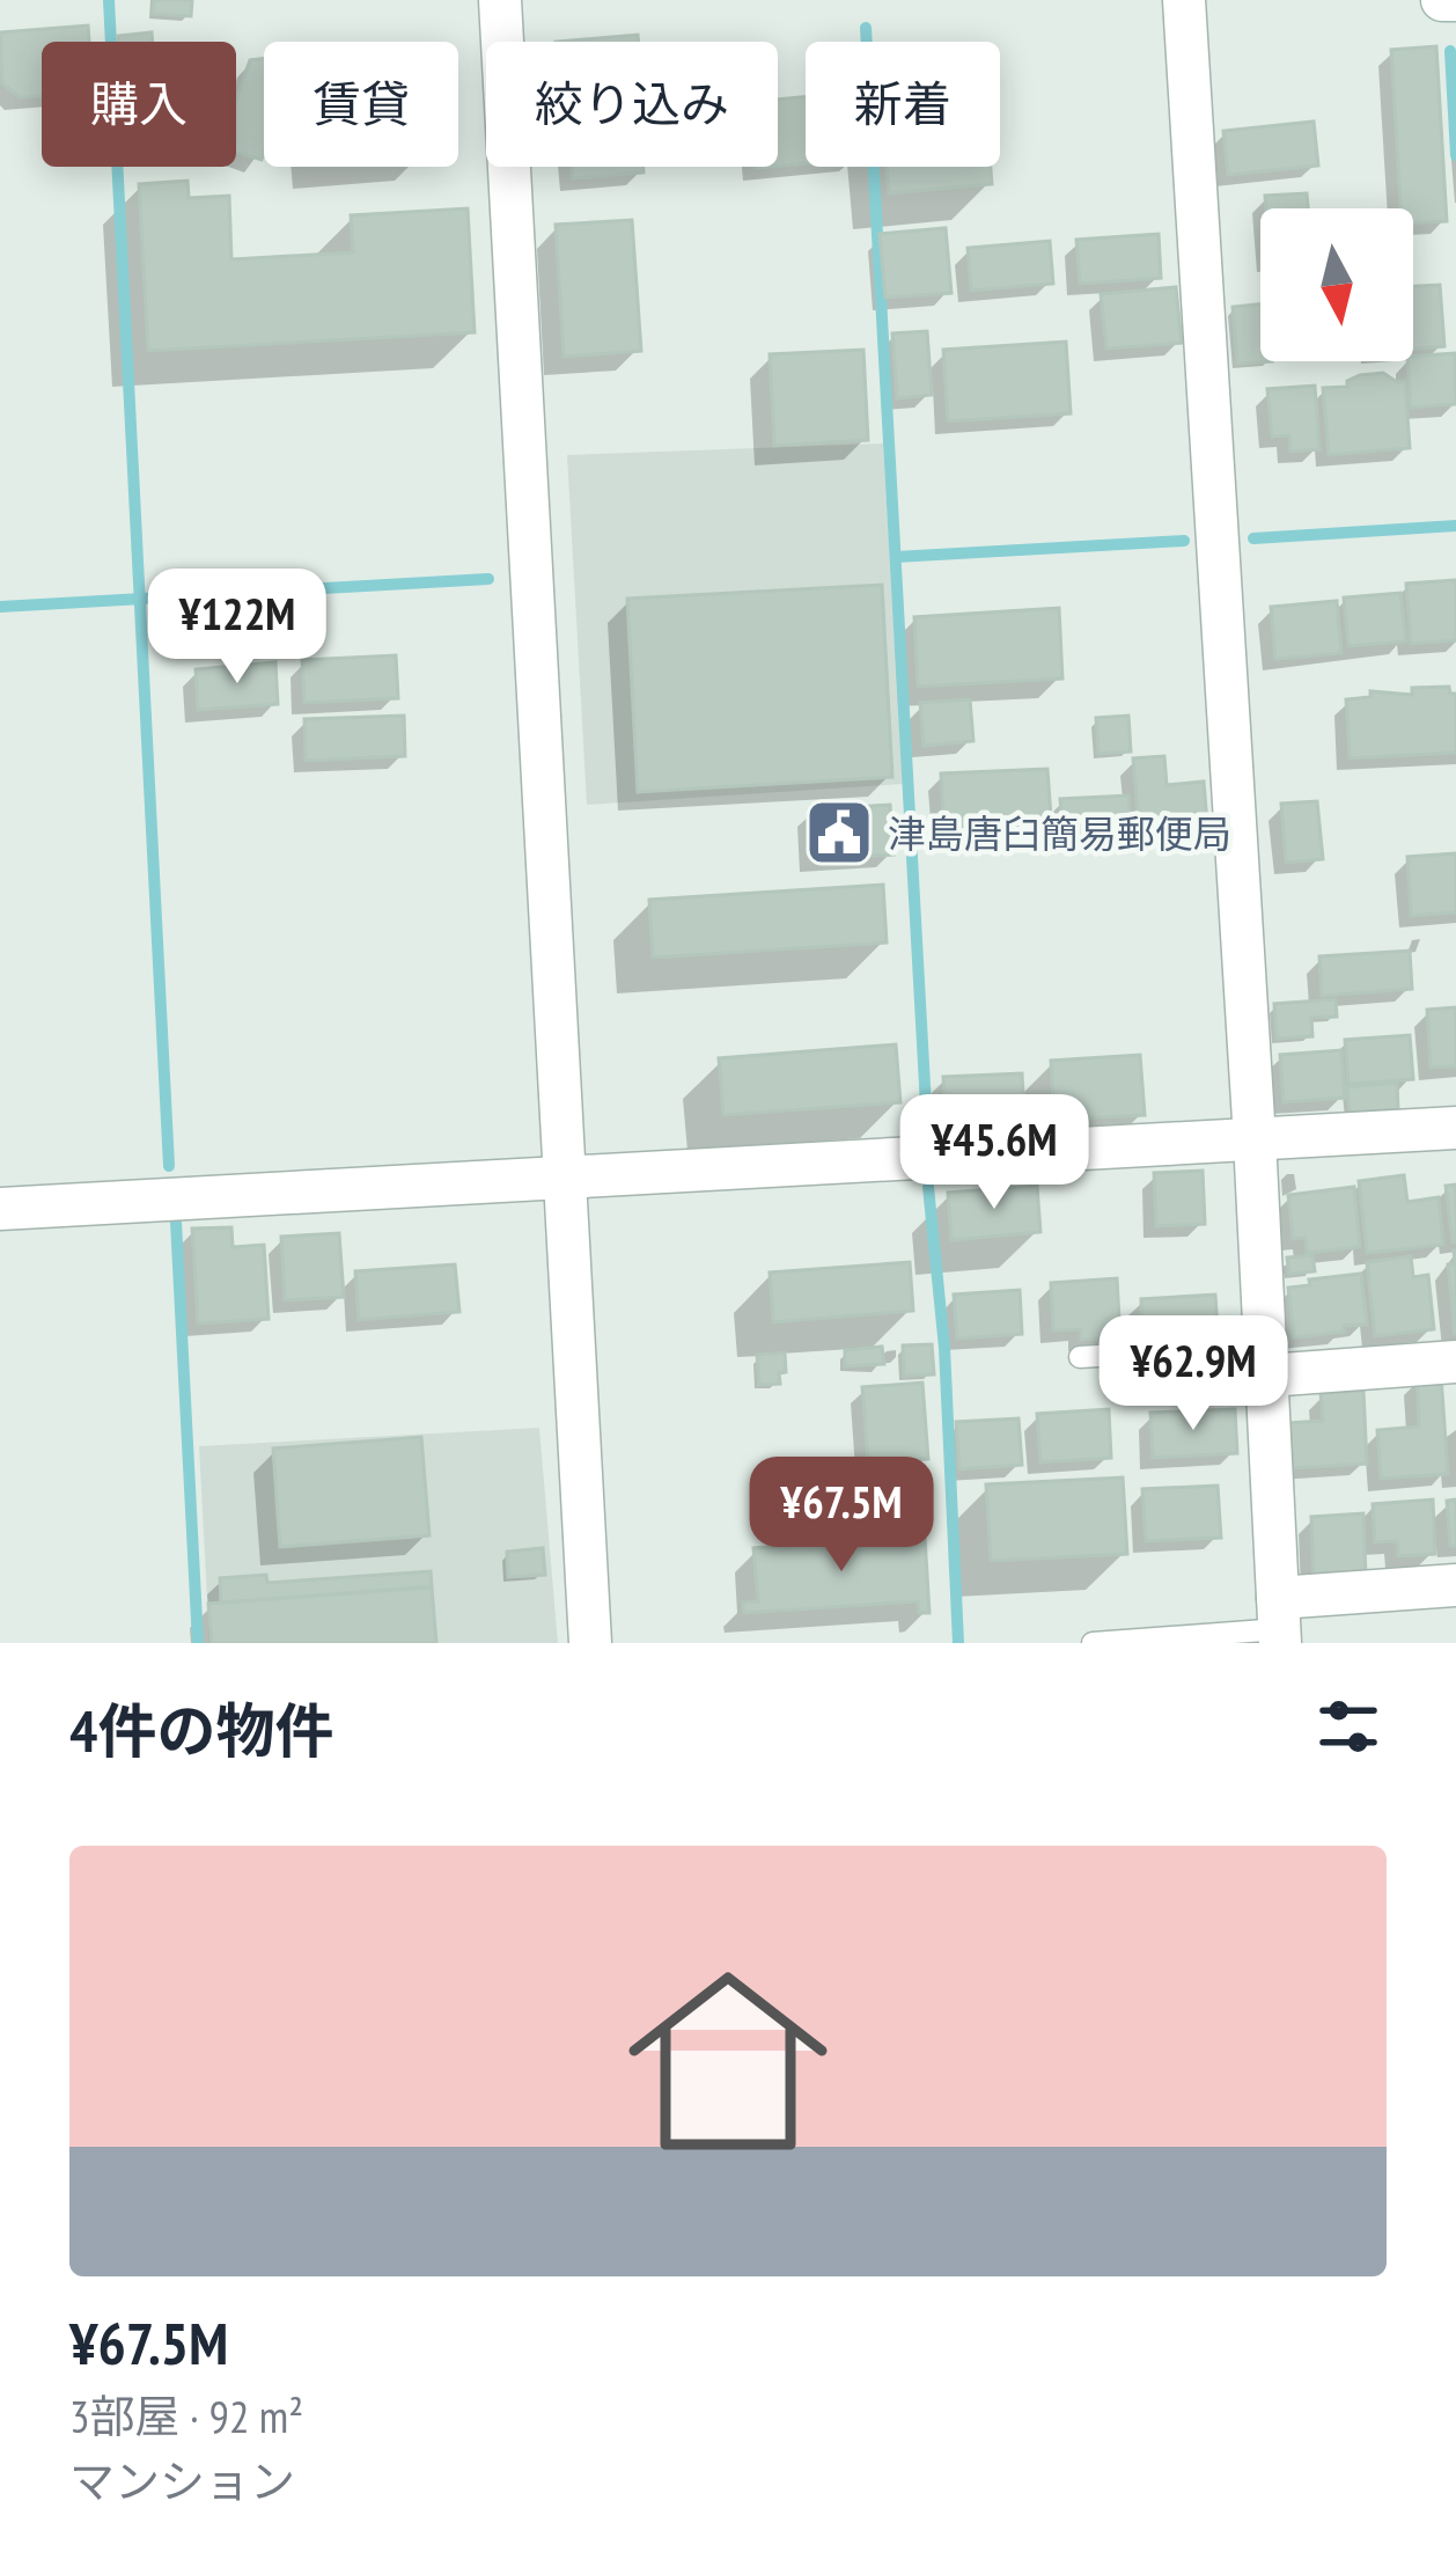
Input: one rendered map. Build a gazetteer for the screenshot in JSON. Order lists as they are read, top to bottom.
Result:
{
  "places": {
    "public building": ["津島唐臼簡易郵便局"]
  },
  "north": "bottom",
  "page": {
    "chip": [
      "購入",
      "賃貸",
      "絞り込み",
      "新着"
    ],
    "price": [
      "¥122M",
      "¥45.6M",
      "¥62.9M",
      "¥67.5M"
    ],
    "heading": "4件の物件",
    "list": [
      {
        "name": "¥67.5M",
        "note": "3部屋 · 92 m² · マンション"
      }
    ]
  }
}
